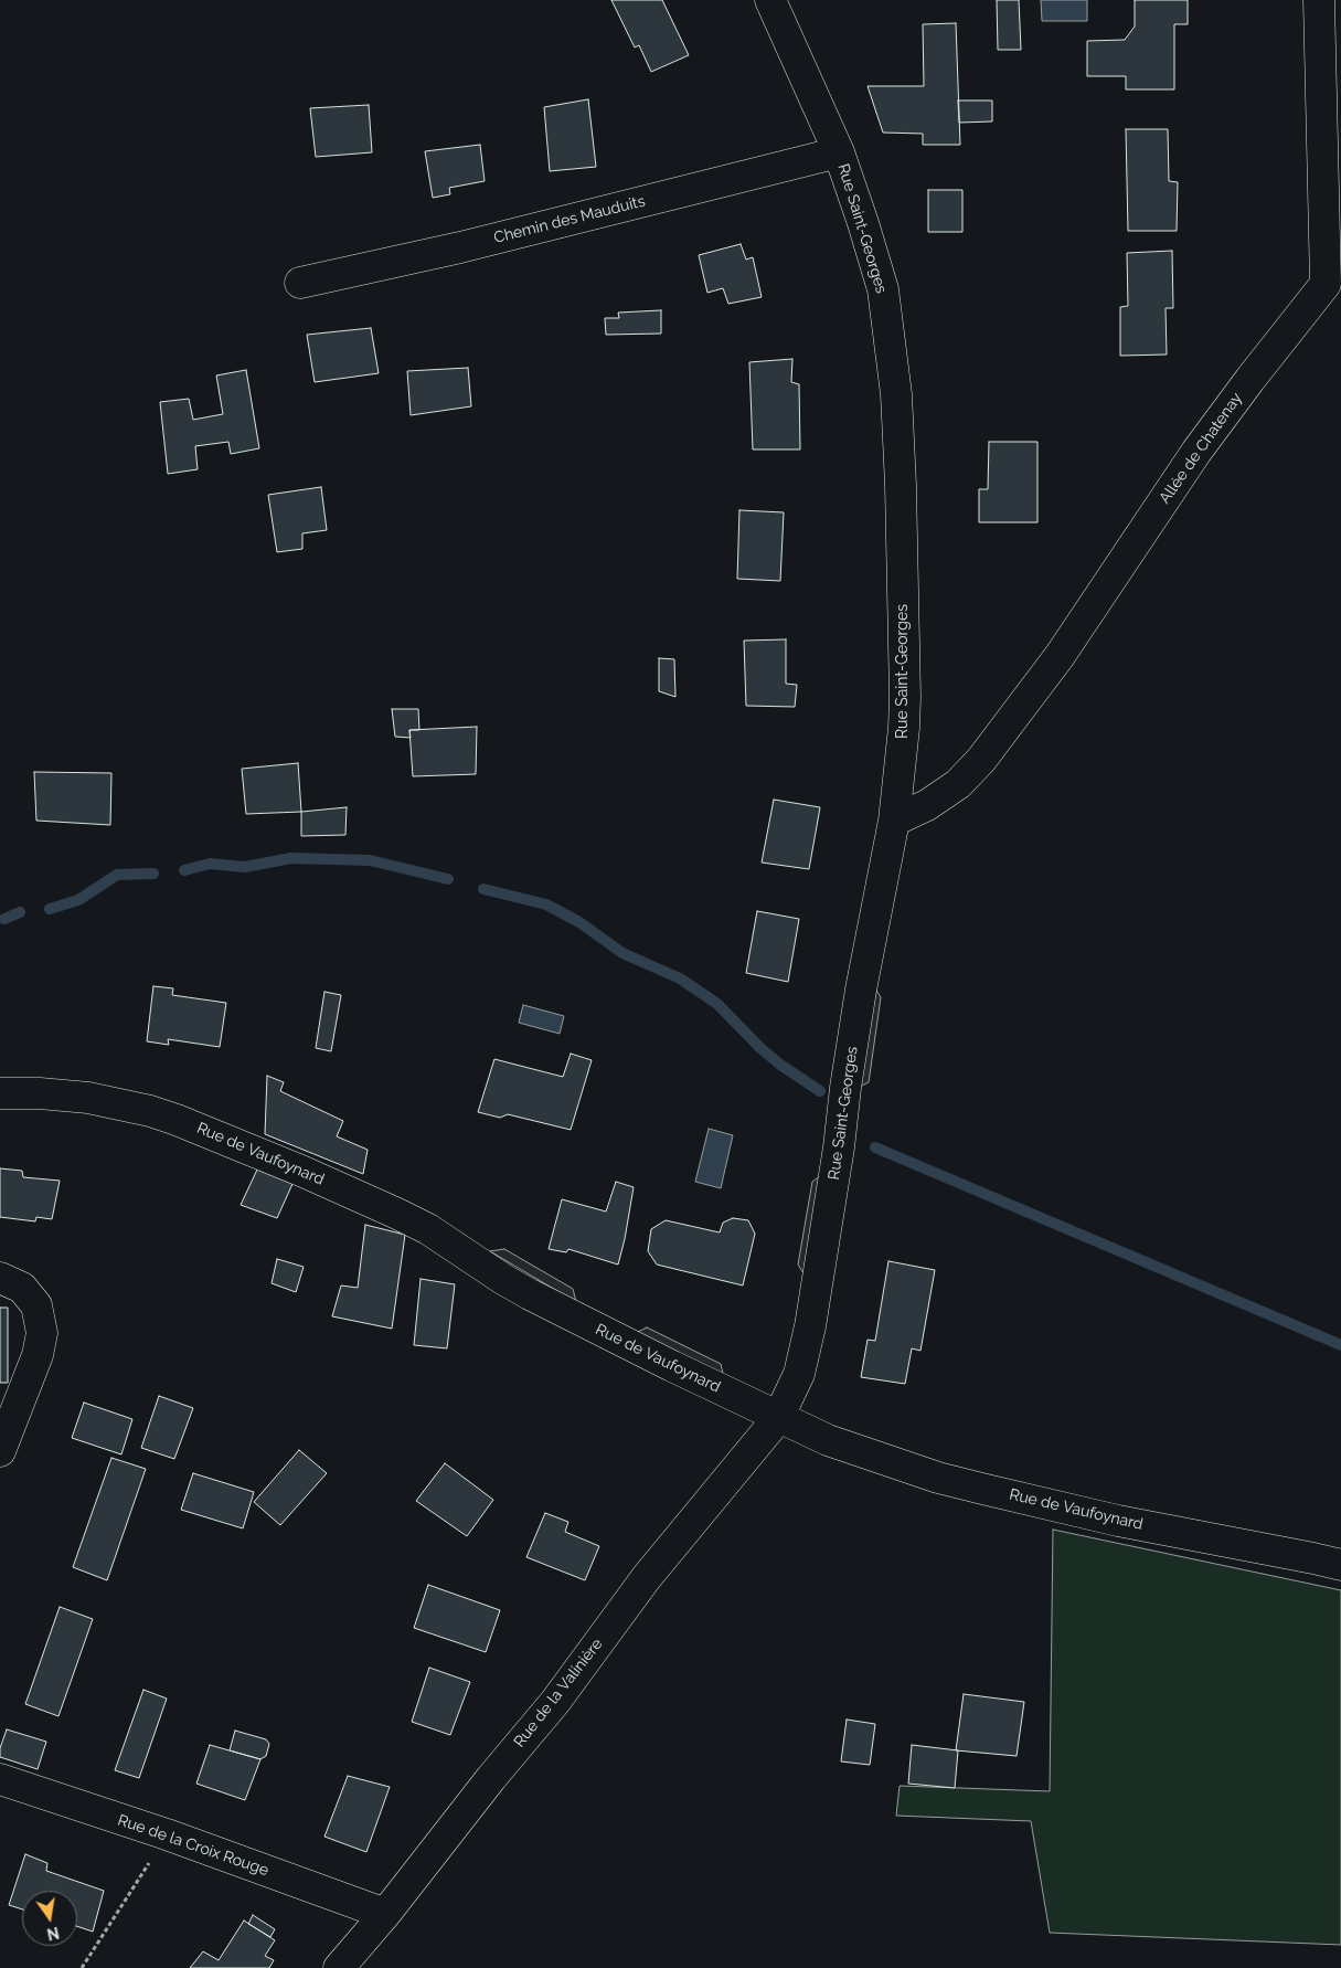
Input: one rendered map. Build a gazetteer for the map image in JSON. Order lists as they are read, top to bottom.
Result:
{
  "streets": {
    "street": [
      "Chemin des Mauduits",
      "Rue Saint-Georges",
      "Allée de Chatenay",
      "Rue de Vaufoynard",
      "Rue de la Valinière",
      "Rue de la Croix Rouge"
    ]
  },
  "crossings": [
    ["Chemin des Mauduits", "Rue Saint-Georges"],
    ["Rue Saint-Georges", "Allée de Chatenay"],
    ["Rue Saint-Georges", "Rue de Vaufoynard"],
    ["Rue Saint-Georges", "Rue de la Valinière"],
    ["Rue de Vaufoynard", "Rue de la Valinière"],
    ["Rue de la Valinière", "Rue de la Croix Rouge"]
  ],
  "north": "bottom"
}
